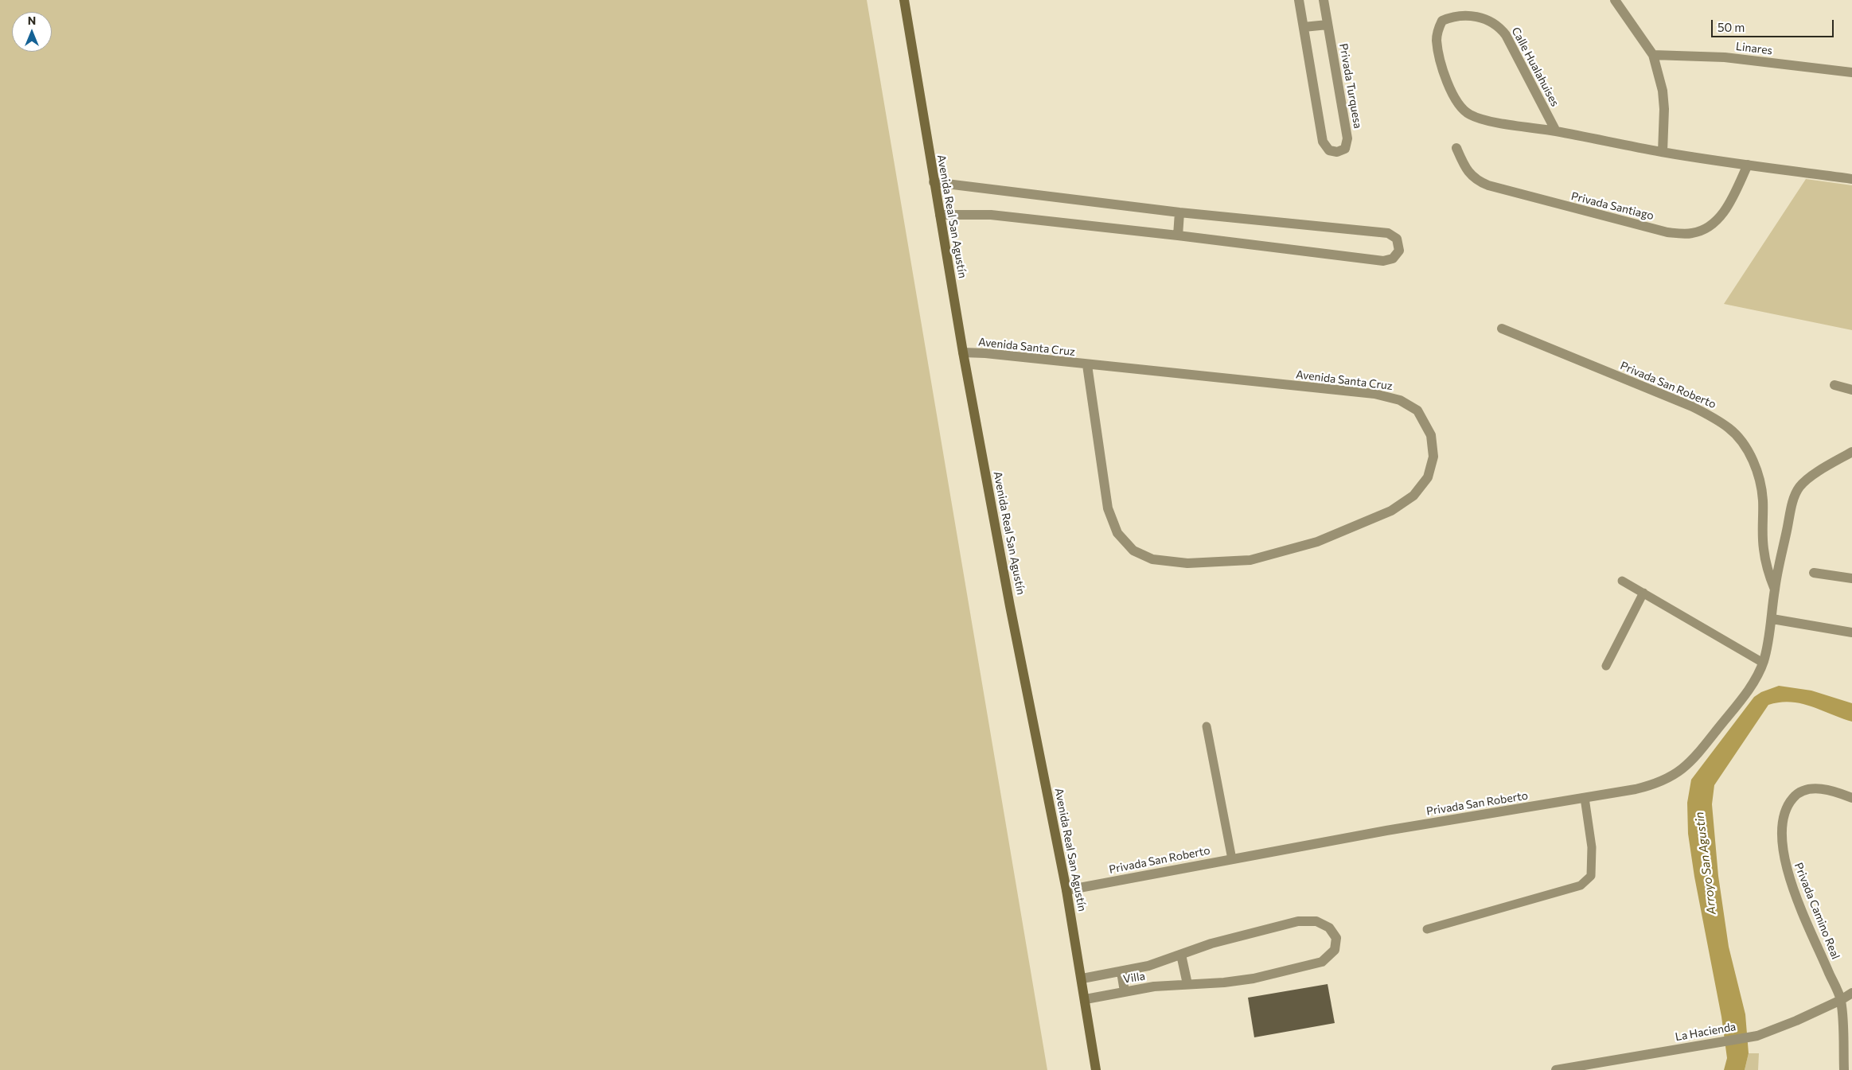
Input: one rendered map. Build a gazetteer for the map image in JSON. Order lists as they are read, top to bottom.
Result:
{
  "streets": {
    "main road": ["Avenida Real San Agustín"],
    "street": [
      "Linares",
      "Calle Hualahuises",
      "Privada Turquesa",
      "Privada Santiago",
      "Avenida Santa Cruz",
      "Privada San Roberto",
      "Privada Camino Real",
      "Villa",
      "La Hacienda"
    ]
  },
  "crossings": [
    ["Calle Hualahuises", "Privada Santiago"],
    ["Avenida Real San Agustín", "Avenida Santa Cruz"],
    ["Avenida Real San Agustín", "Privada San Roberto"],
    ["Avenida Real San Agustín", "Villa"],
    ["Privada Camino Real", "La Hacienda"]
  ],
  "water": ["Arroyo San Agustin"],
  "scale_bar": "50 m",
  "north": "top"
}
